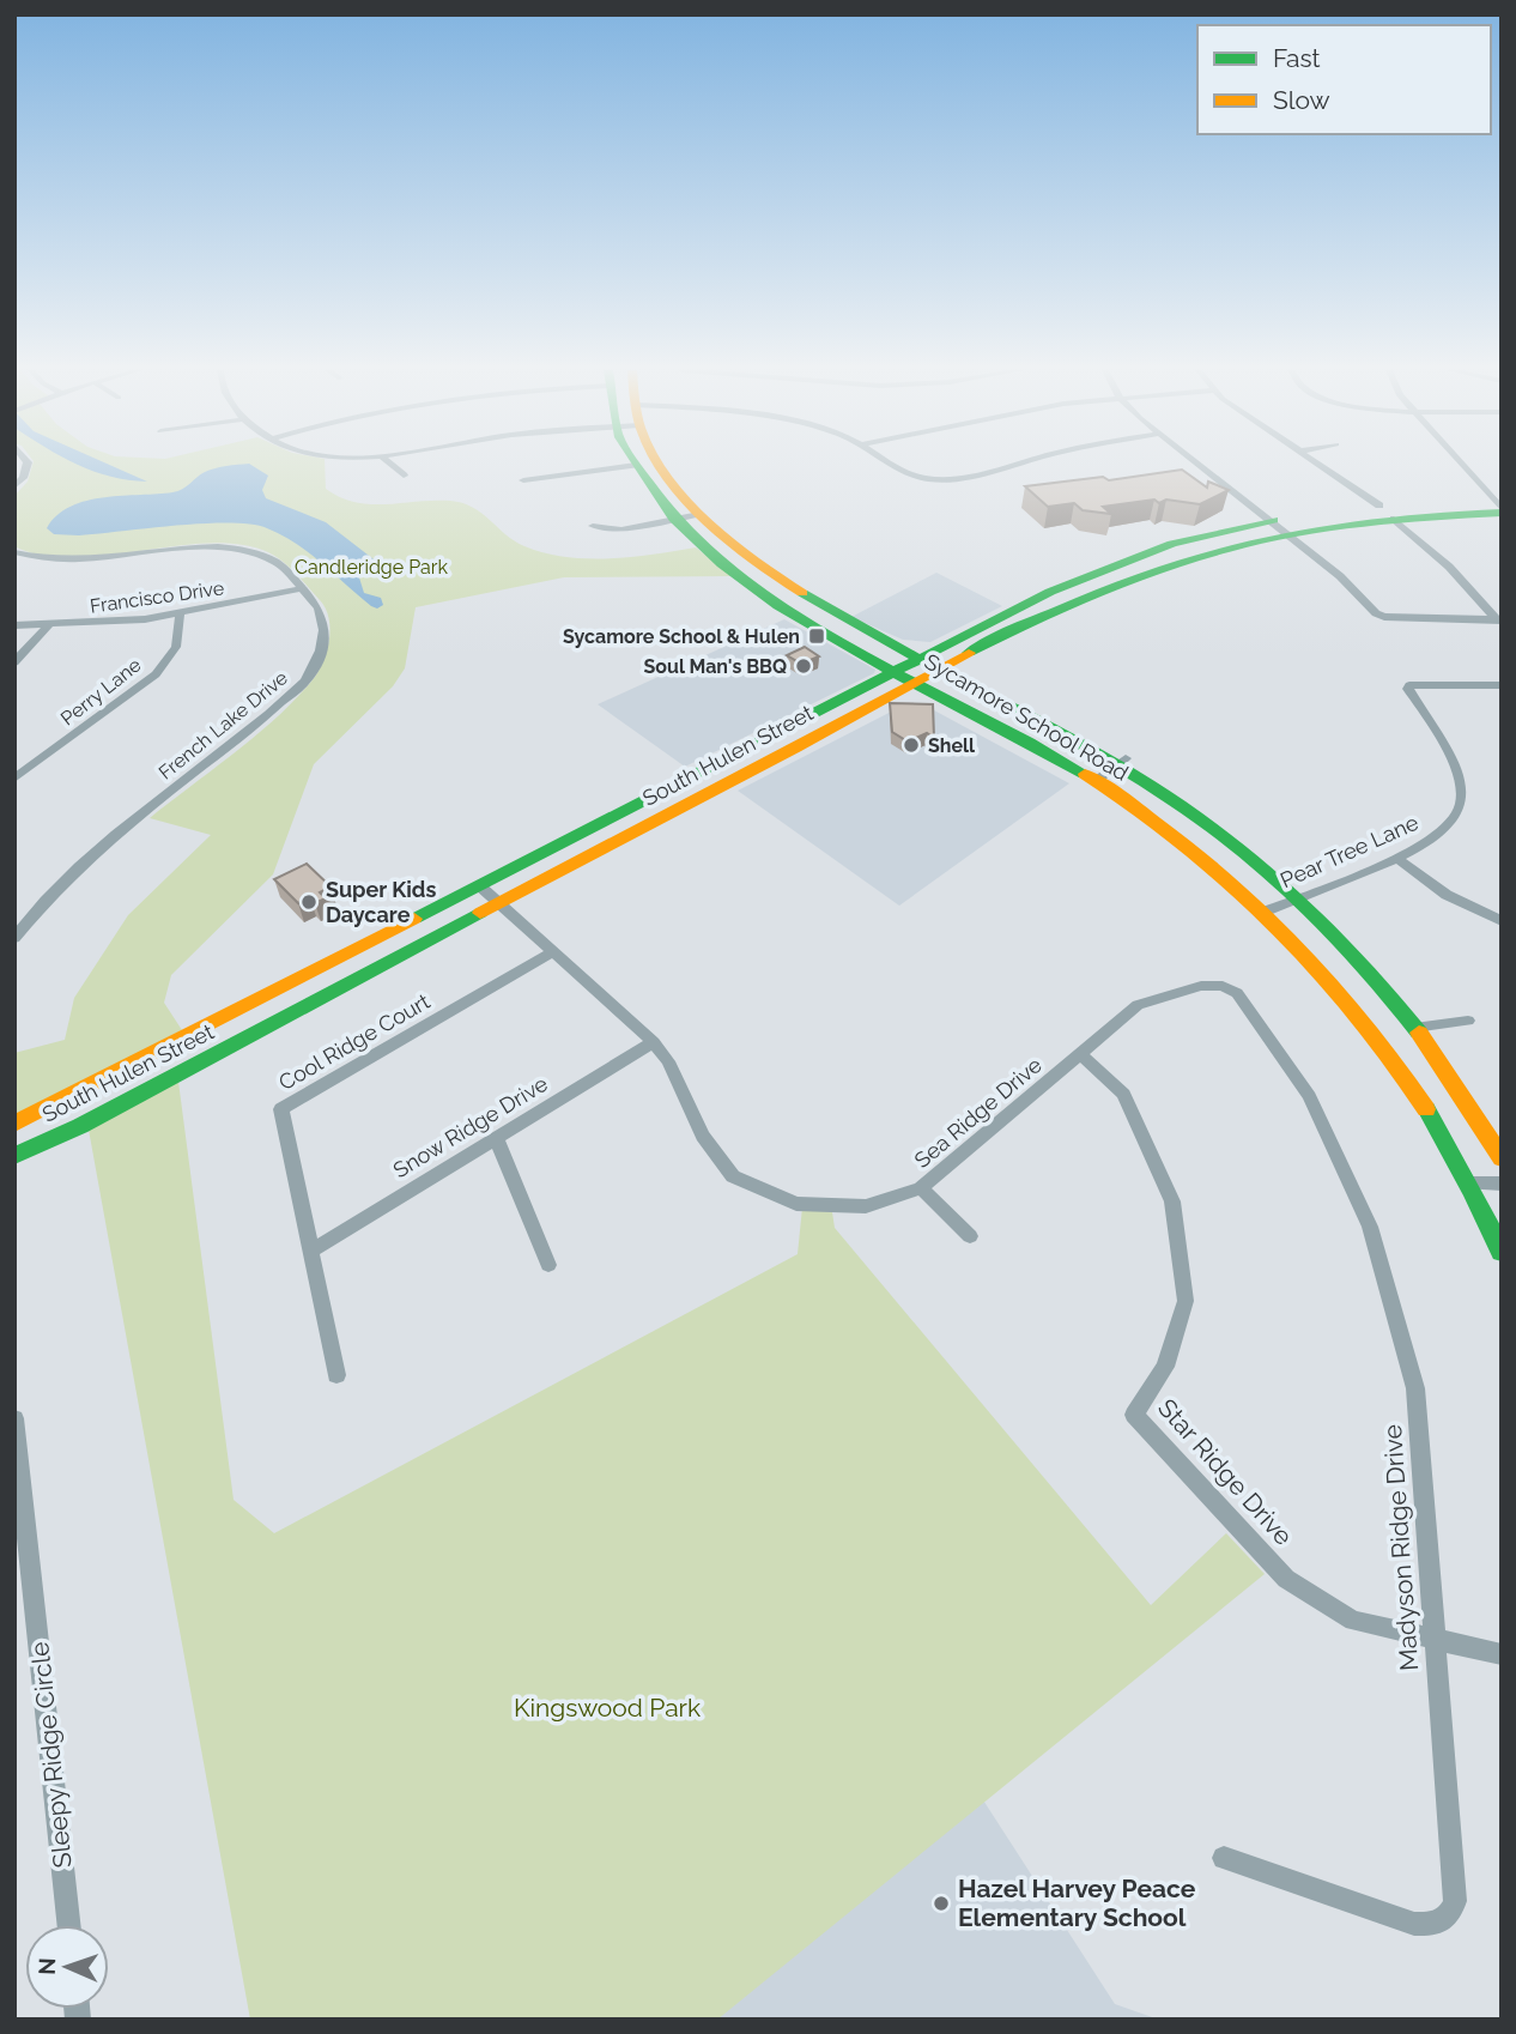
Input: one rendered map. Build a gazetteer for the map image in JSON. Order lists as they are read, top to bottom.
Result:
{
  "streets": {
    "main road": ["Sycamore School Road", "South Hulen Street"],
    "street": [
      "Francisco Drive",
      "Perry Lane",
      "French Lake Drive",
      "Pear Tree Lane",
      "Cool Ridge Court",
      "Sea Ridge Drive",
      "Snow Ridge Drive",
      "Star Ridge Drive",
      "Madyson Ridge Drive",
      "Sleepy Ridge Circle"
    ]
  },
  "crossings": [
    ["Francisco Drive", "Perry Lane"],
    ["Francisco Drive", "French Lake Drive"],
    ["Sycamore School Road", "South Hulen Street"],
    ["Sycamore School Road", "Pear Tree Lane"],
    ["South Hulen Street", "Sea Ridge Drive"],
    ["Cool Ridge Court", "Sea Ridge Drive"],
    ["Cool Ridge Court", "Snow Ridge Drive"],
    ["Sea Ridge Drive", "Snow Ridge Drive"],
    ["Sea Ridge Drive", "Star Ridge Drive"],
    ["Sea Ridge Drive", "Madyson Ridge Drive"],
    ["Star Ridge Drive", "Madyson Ridge Drive"]
  ],
  "parks": ["Candleridge Park", "Kingswood Park"],
  "places": {
    "transit": ["Sycamore School & Hulen"],
    "other": [
      "Soul Man's BBQ",
      "Shell",
      "Super Kids Daycare",
      "Hazel Harvey Peace Elementary School"
    ]
  },
  "legend": ["Fast", "Slow"],
  "north": "left"
}
